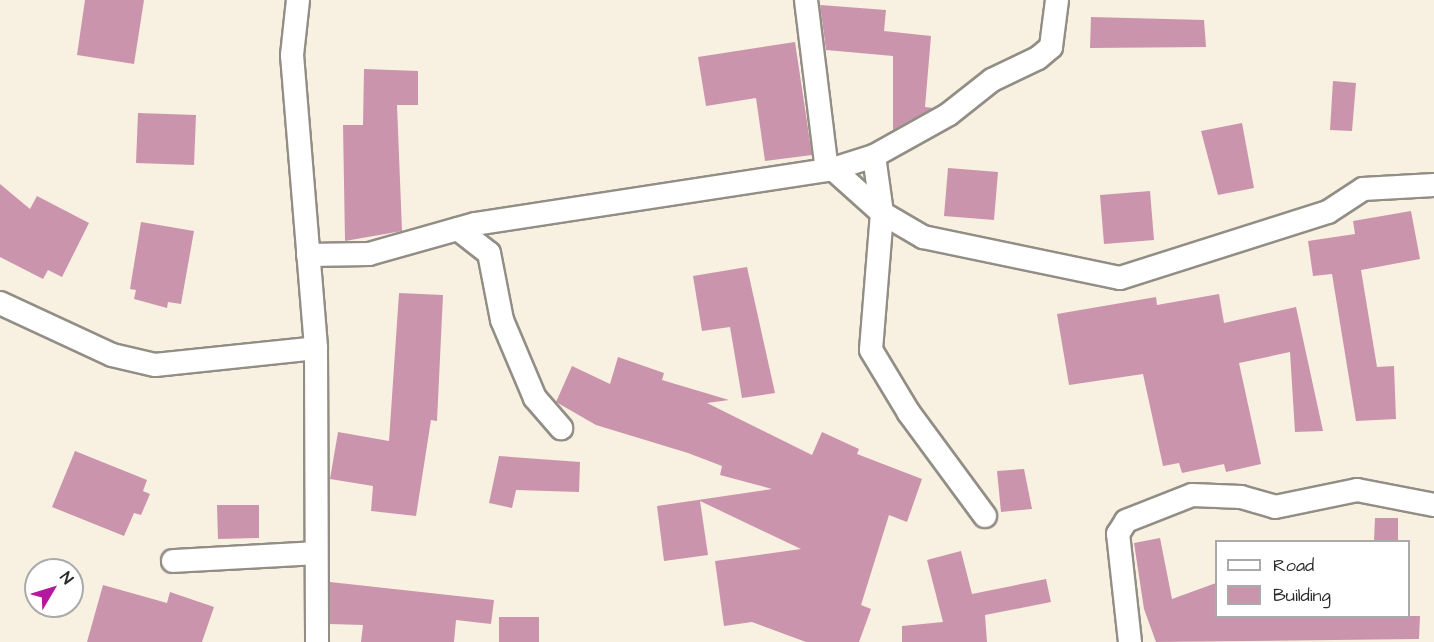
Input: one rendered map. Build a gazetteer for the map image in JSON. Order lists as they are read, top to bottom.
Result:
{
  "legend": ["Road", "Building"],
  "north": "top right"
}
